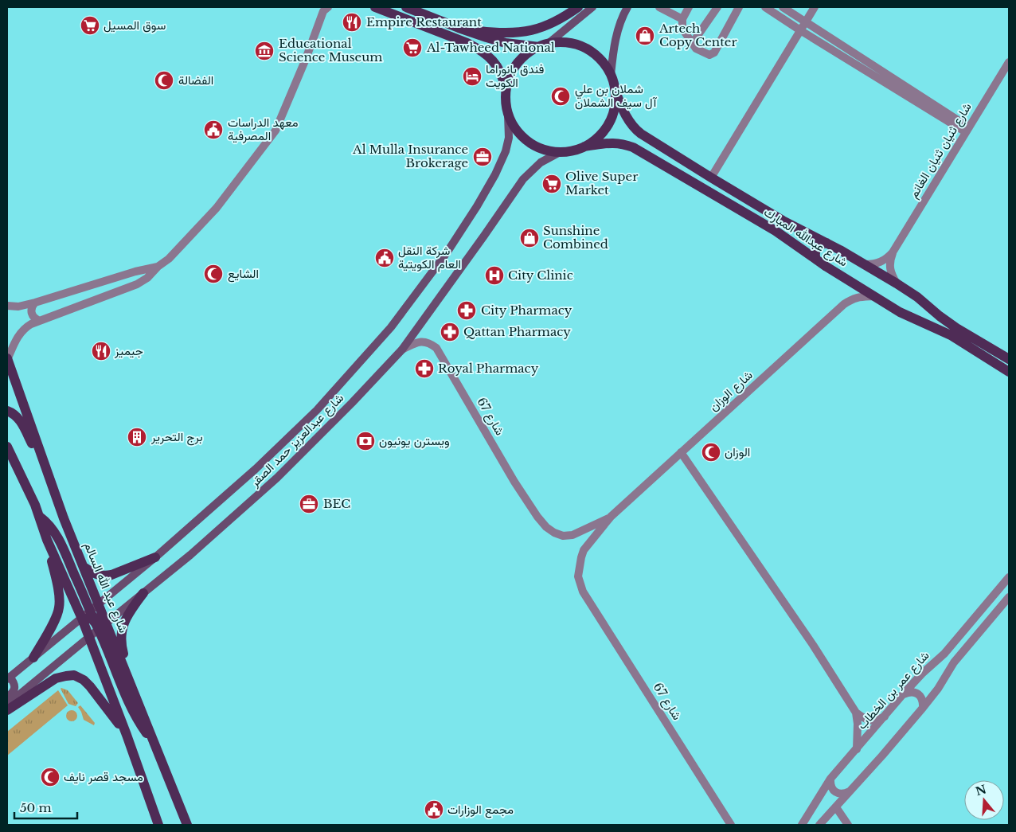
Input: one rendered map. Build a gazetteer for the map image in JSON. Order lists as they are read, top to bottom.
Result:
{
  "streets": {
    "main road": ["شارع عبدالله المبارك", "شارع عبدالعزيز حمد الصقر", "شارع عبد الله السالم"],
    "street": [
      "شارع ثنيان ثنيان الغانم",
      "شارع الوزان",
      "شارع 67",
      "شارع عمر بن الخطاب"
    ]
  },
  "crossings": [
    ["شارع عبدالله المبارك", "شارع الوزان"],
    ["شارع عبدالله المبارك", "شارع عبدالعزيز حمد الصقر"],
    ["شارع الوزان", "شارع 67"],
    ["شارع 67", "شارع عبدالعزيز حمد الصقر"],
    ["شارع عبدالعزيز حمد الصقر", "شارع عبد الله السالم"]
  ],
  "places": {
    "restaurant": ["Empire Restaurant", "جيميز"],
    "supermarket": ["سوق المسيل", "Al-Tawheed National", "Olive Super Market"],
    "shop": ["Artech Copy Center", "Sunshine Combined"],
    "museum": ["Educational Science Museum"],
    "hotel": ["فندق بانوراما الكويت"],
    "mosque": [
      "الفضالة",
      "شملان بن علي آل سيف الشملان",
      "الشايع",
      "الوزان",
      "مسجد قصر نايف"
    ],
    "public building": ["معهد الدراسات المصرفية", "شركة النقل العام الكويتية", "مجمع الوزارات"],
    "office": ["Al Mulla Insurance Brokerage", "BEC"],
    "hospital": ["City Clinic"],
    "pharmacy": ["City Pharmacy", "Qattan Pharmacy", "Royal Pharmacy"],
    "building": ["برج التحرير"],
    "bank": ["ويسترن يونيون"]
  },
  "scale_bar": "50 m",
  "north": "top"
}
